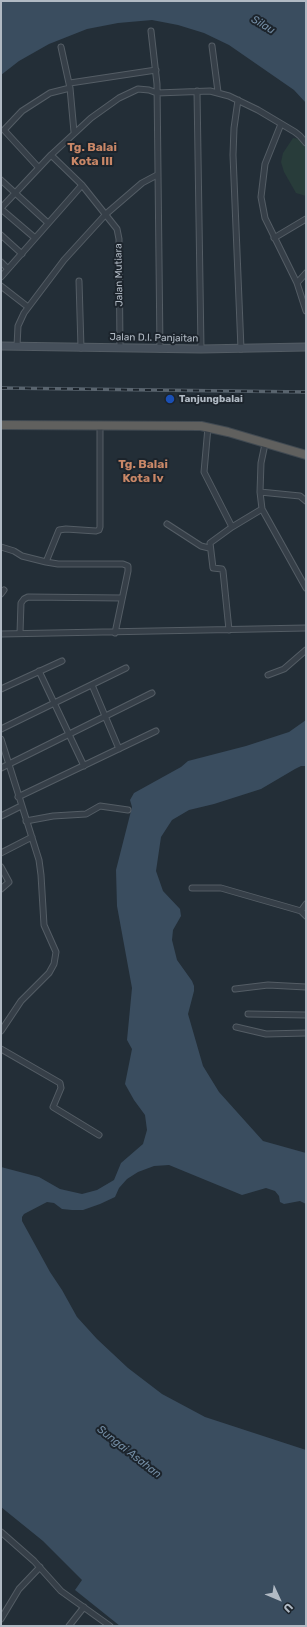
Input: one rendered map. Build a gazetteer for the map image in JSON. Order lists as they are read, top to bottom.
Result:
{
  "streets": {
    "main road": ["Jalan D.I. Panjaitan"],
    "street": ["Jalan Mutiara"]
  },
  "crossings": [
    ["Jalan Mutiara", "Jalan D.I. Panjaitan"]
  ],
  "districts": ["Tg. Balai Kota III", "Tg. Balai Kota Iv"],
  "water": ["Silau", "Sungai Asahan"],
  "places": ["Tanjungbalai"],
  "north": "bottom right"
}
